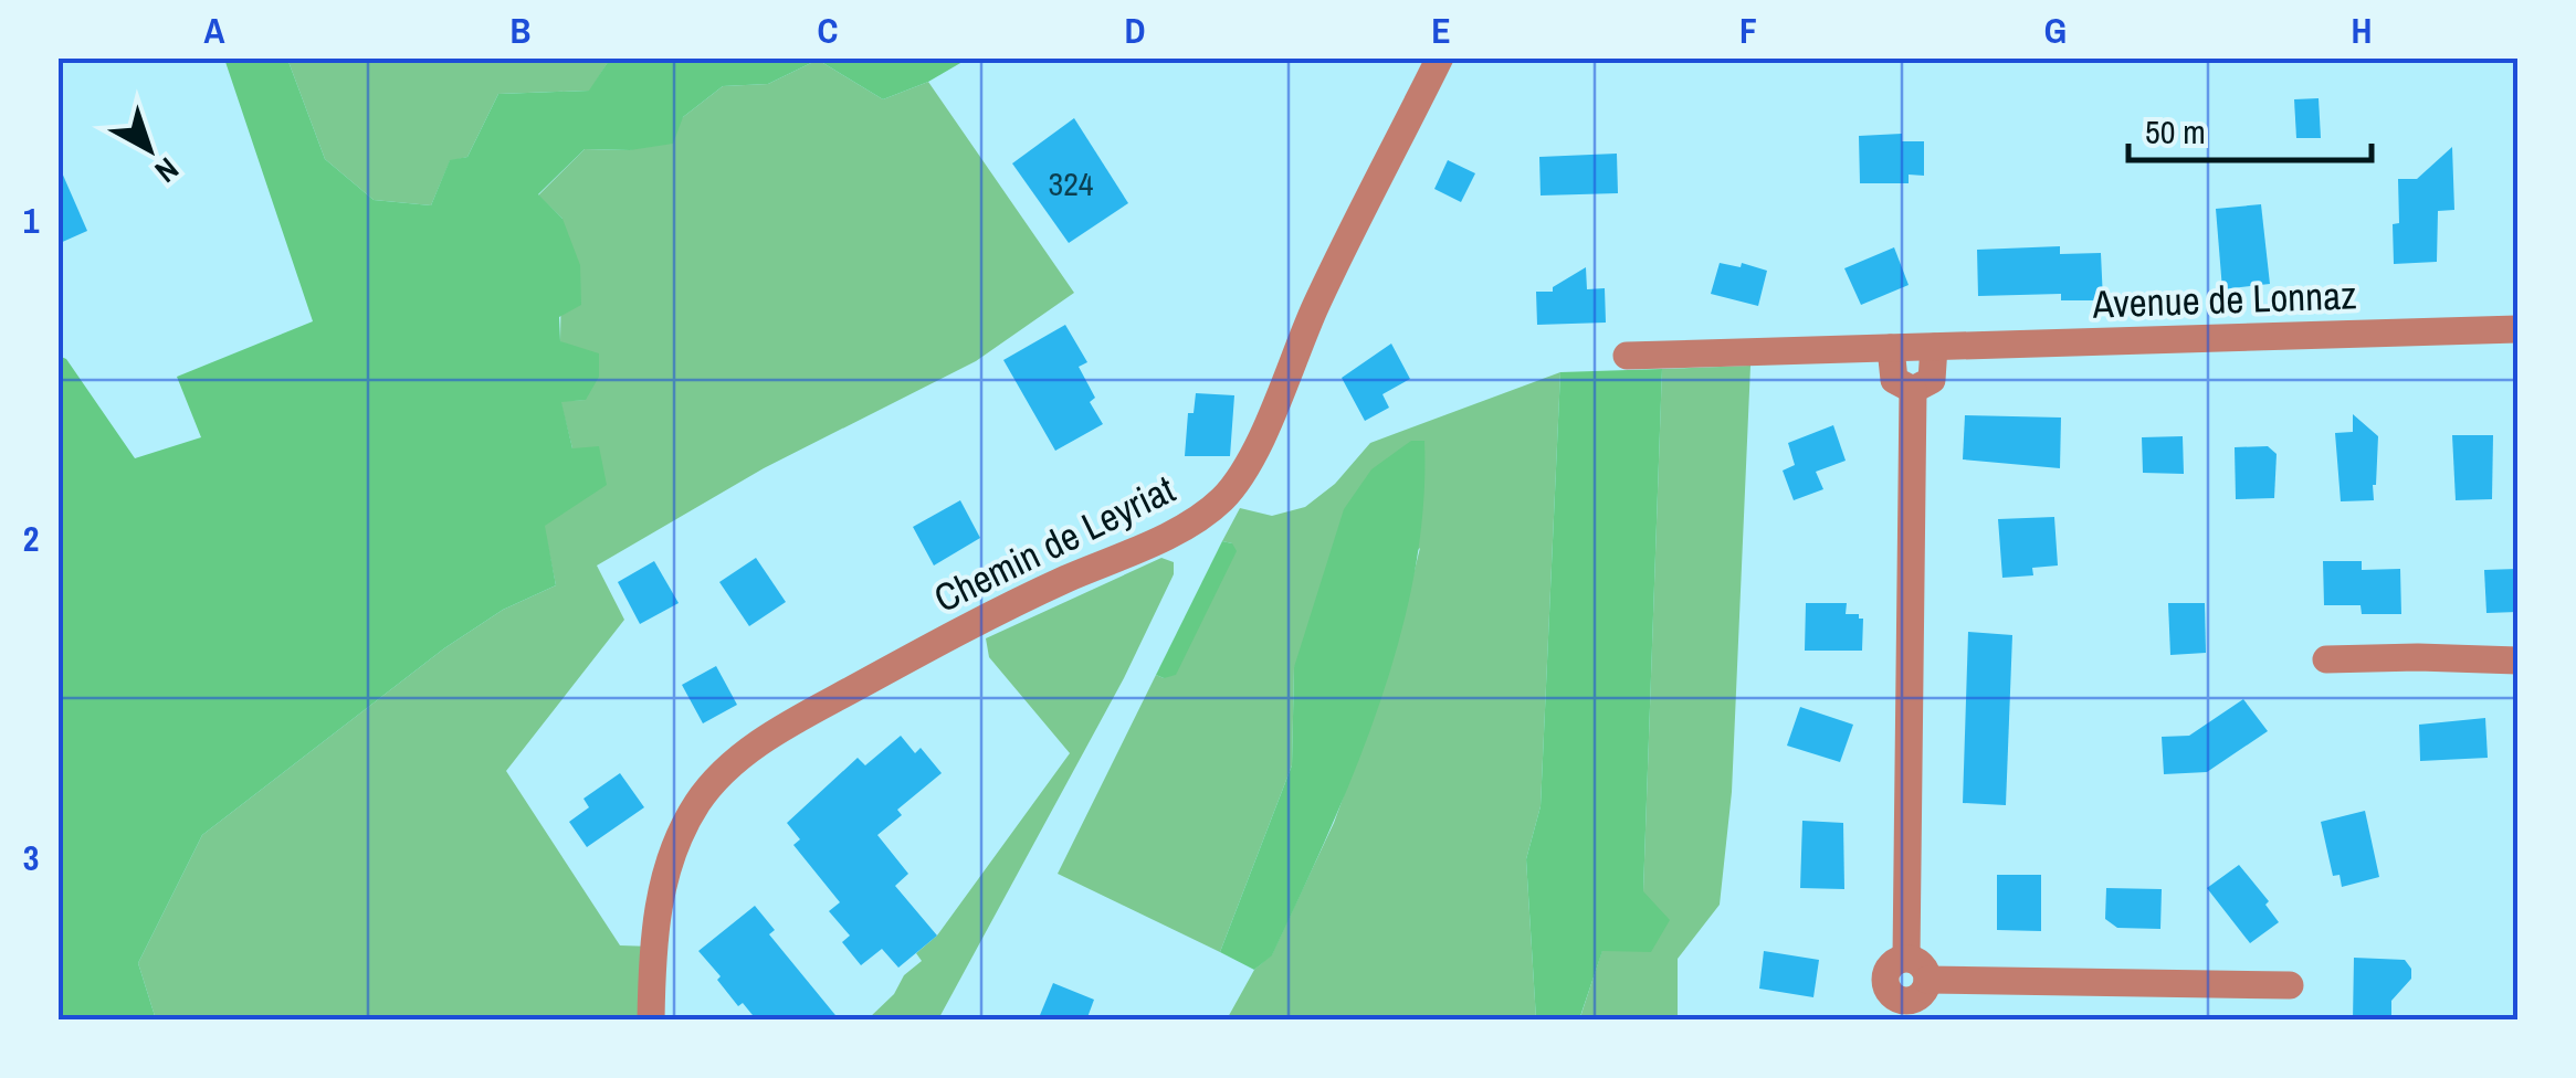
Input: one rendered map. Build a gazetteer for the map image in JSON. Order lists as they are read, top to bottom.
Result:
{
  "streets": {
    "street": ["Avenue de Lonnaz", "Chemin de Leyriat"]
  },
  "house_numbers": ["324"],
  "scale_bar": "50 m",
  "north": "bottom right",
  "grid": {
    "columns": [
      "A",
      "B",
      "C",
      "D",
      "E",
      "F",
      "G",
      "H"
    ],
    "rows": ["1", "2", "3"]
  }
}
